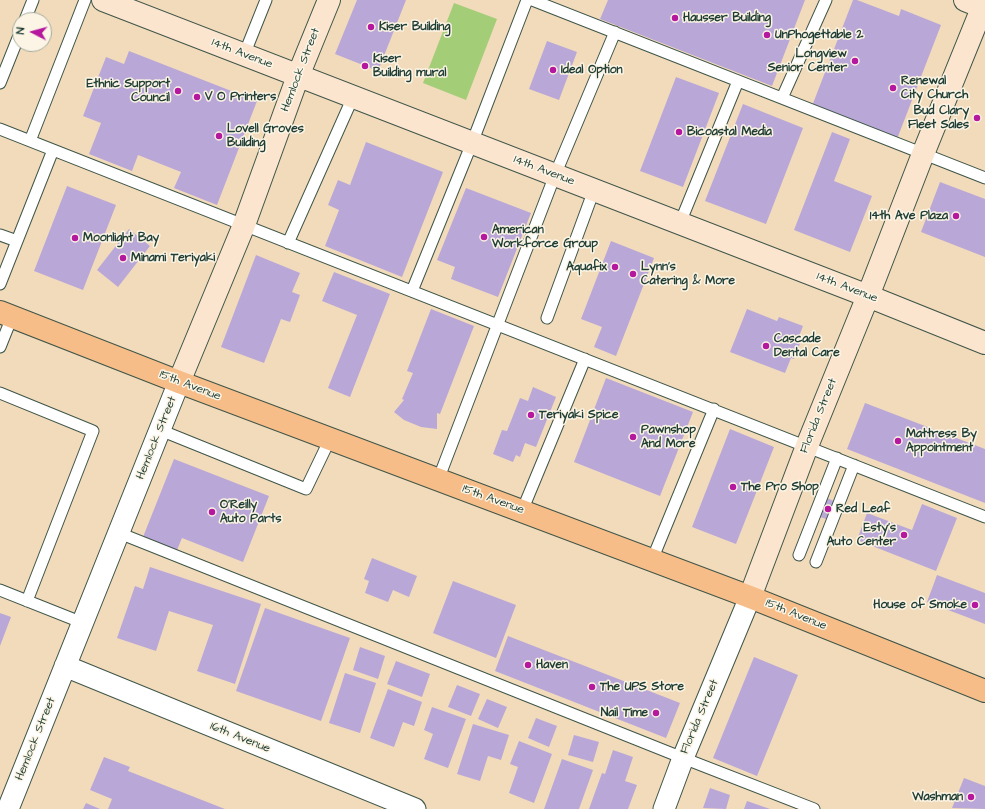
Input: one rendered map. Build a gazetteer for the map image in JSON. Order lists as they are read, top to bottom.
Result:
{
  "streets": {
    "main road": ["15th Avenue"],
    "street": [
      "14th Avenue",
      "Hemlock Street",
      "Florida Street",
      "16th Avenue"
    ]
  },
  "crossings": [
    ["14th Avenue", "Hemlock Street"],
    ["14th Avenue", "Florida Street"],
    ["Hemlock Street", "15th Avenue"],
    ["Hemlock Street", "16th Avenue"],
    ["15th Avenue", "Florida Street"]
  ],
  "places": [
    "Hausser Building",
    "Kiser Building",
    "UnPhogettable 2",
    "Longview Senior Center",
    "Kiser Building mural",
    "Ideal Option",
    "Renewal City Church",
    "Ethnic Support Council",
    "V O Printers",
    "Bud Clary Fleet Sales",
    "Bicoastal Media",
    "Lovell Groves Building",
    "14th Ave Plaza",
    "American Workforce Group",
    "Moonlight Bay",
    "Minami Teriyaki",
    "Aquafix",
    "Lynn's Catering & More",
    "Cascade Dental Care",
    "Teriyaki Spice",
    "Pawnshop And More",
    "Mattress By Appointment",
    "The Pro Shop",
    "Red Leaf",
    "O'Reilly Auto Parts",
    "Esty's Auto Center",
    "House of Smoke",
    "Haven",
    "The UPS Store",
    "Nail Time",
    "Washman"
  ],
  "north": "left"
}
